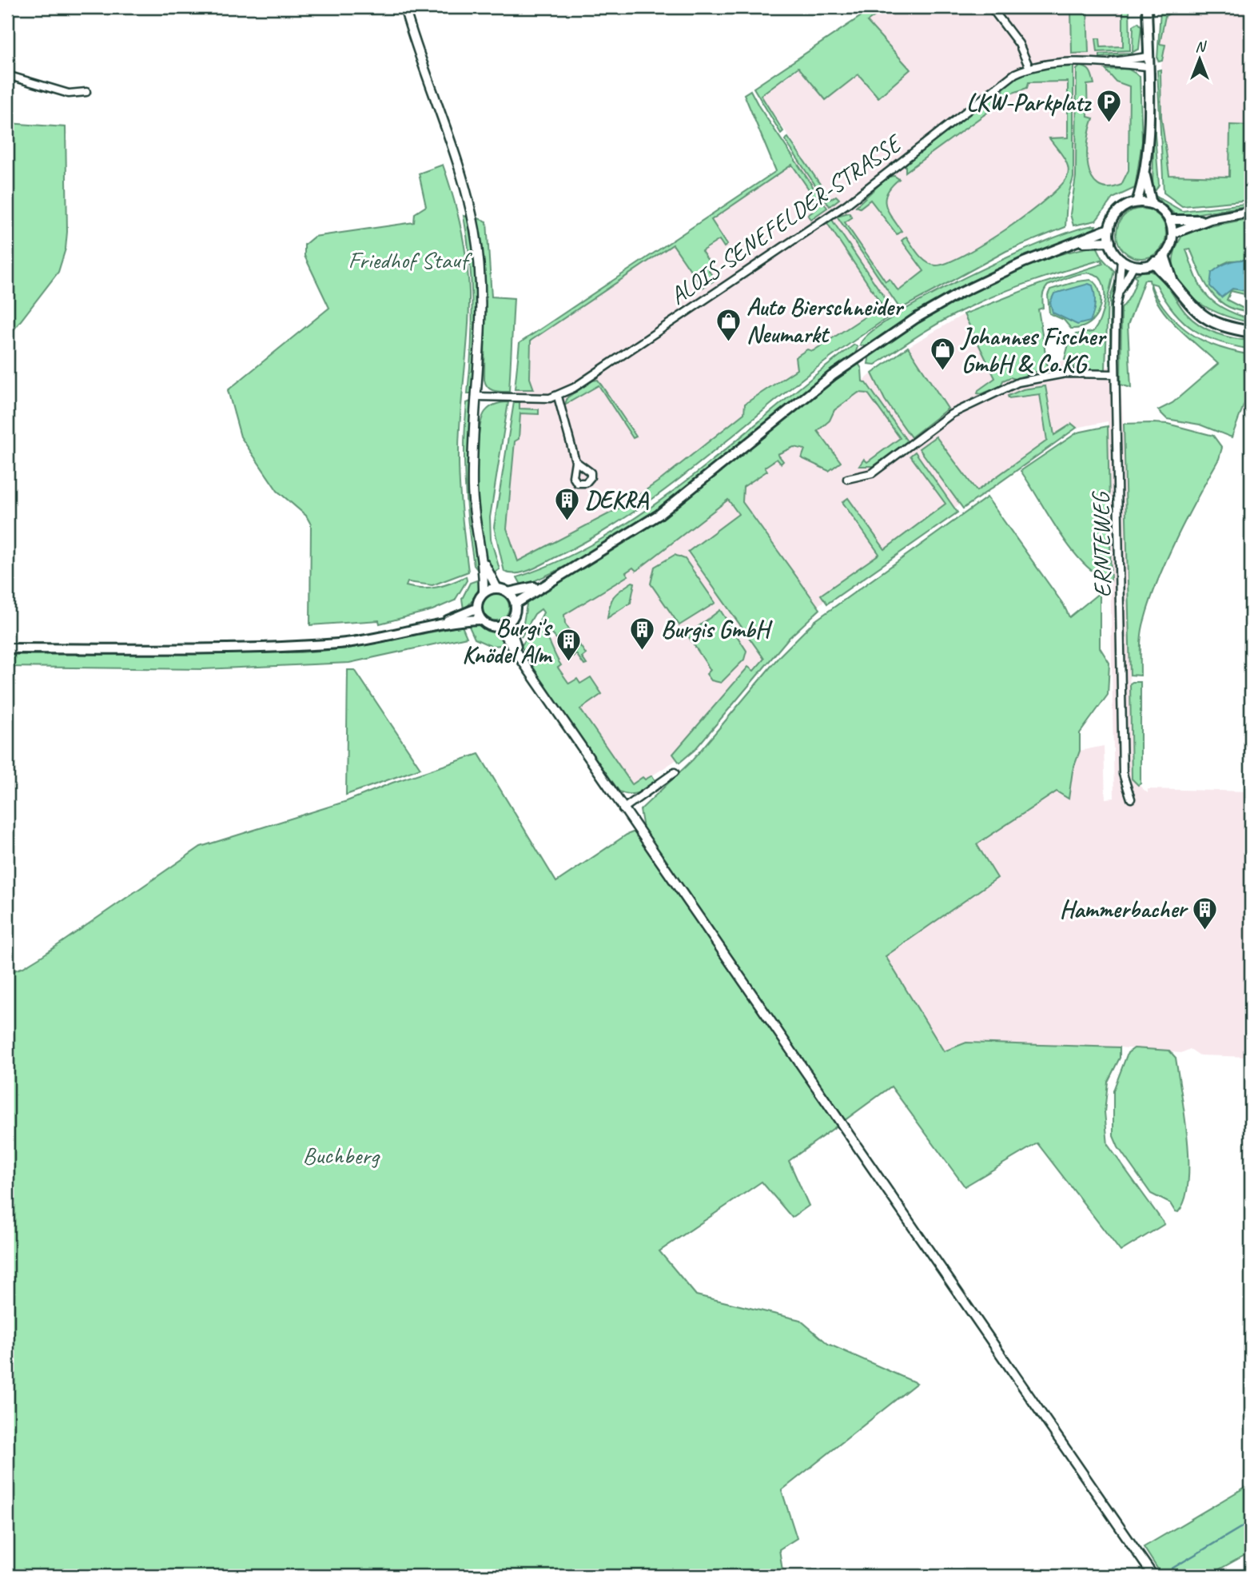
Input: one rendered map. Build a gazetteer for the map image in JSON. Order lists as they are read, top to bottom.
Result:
{
  "streets": {
    "street": ["ALOIS-SENEFELDER-STRASSE", "ERNTEWEG"]
  },
  "parks": ["Friedhof Stauf", "Buchberg"],
  "places": {
    "parking": ["LKW-Parkplatz"],
    "shop": ["Auto Bierschneider Neumarkt", "Johannes Fischer GmbH & Co.KG"],
    "building": [
      "DEKRA",
      "Burgis GmbH",
      "Burgi's Knödel Alm",
      "Hammerbacher"
    ]
  },
  "north": "top"
}
